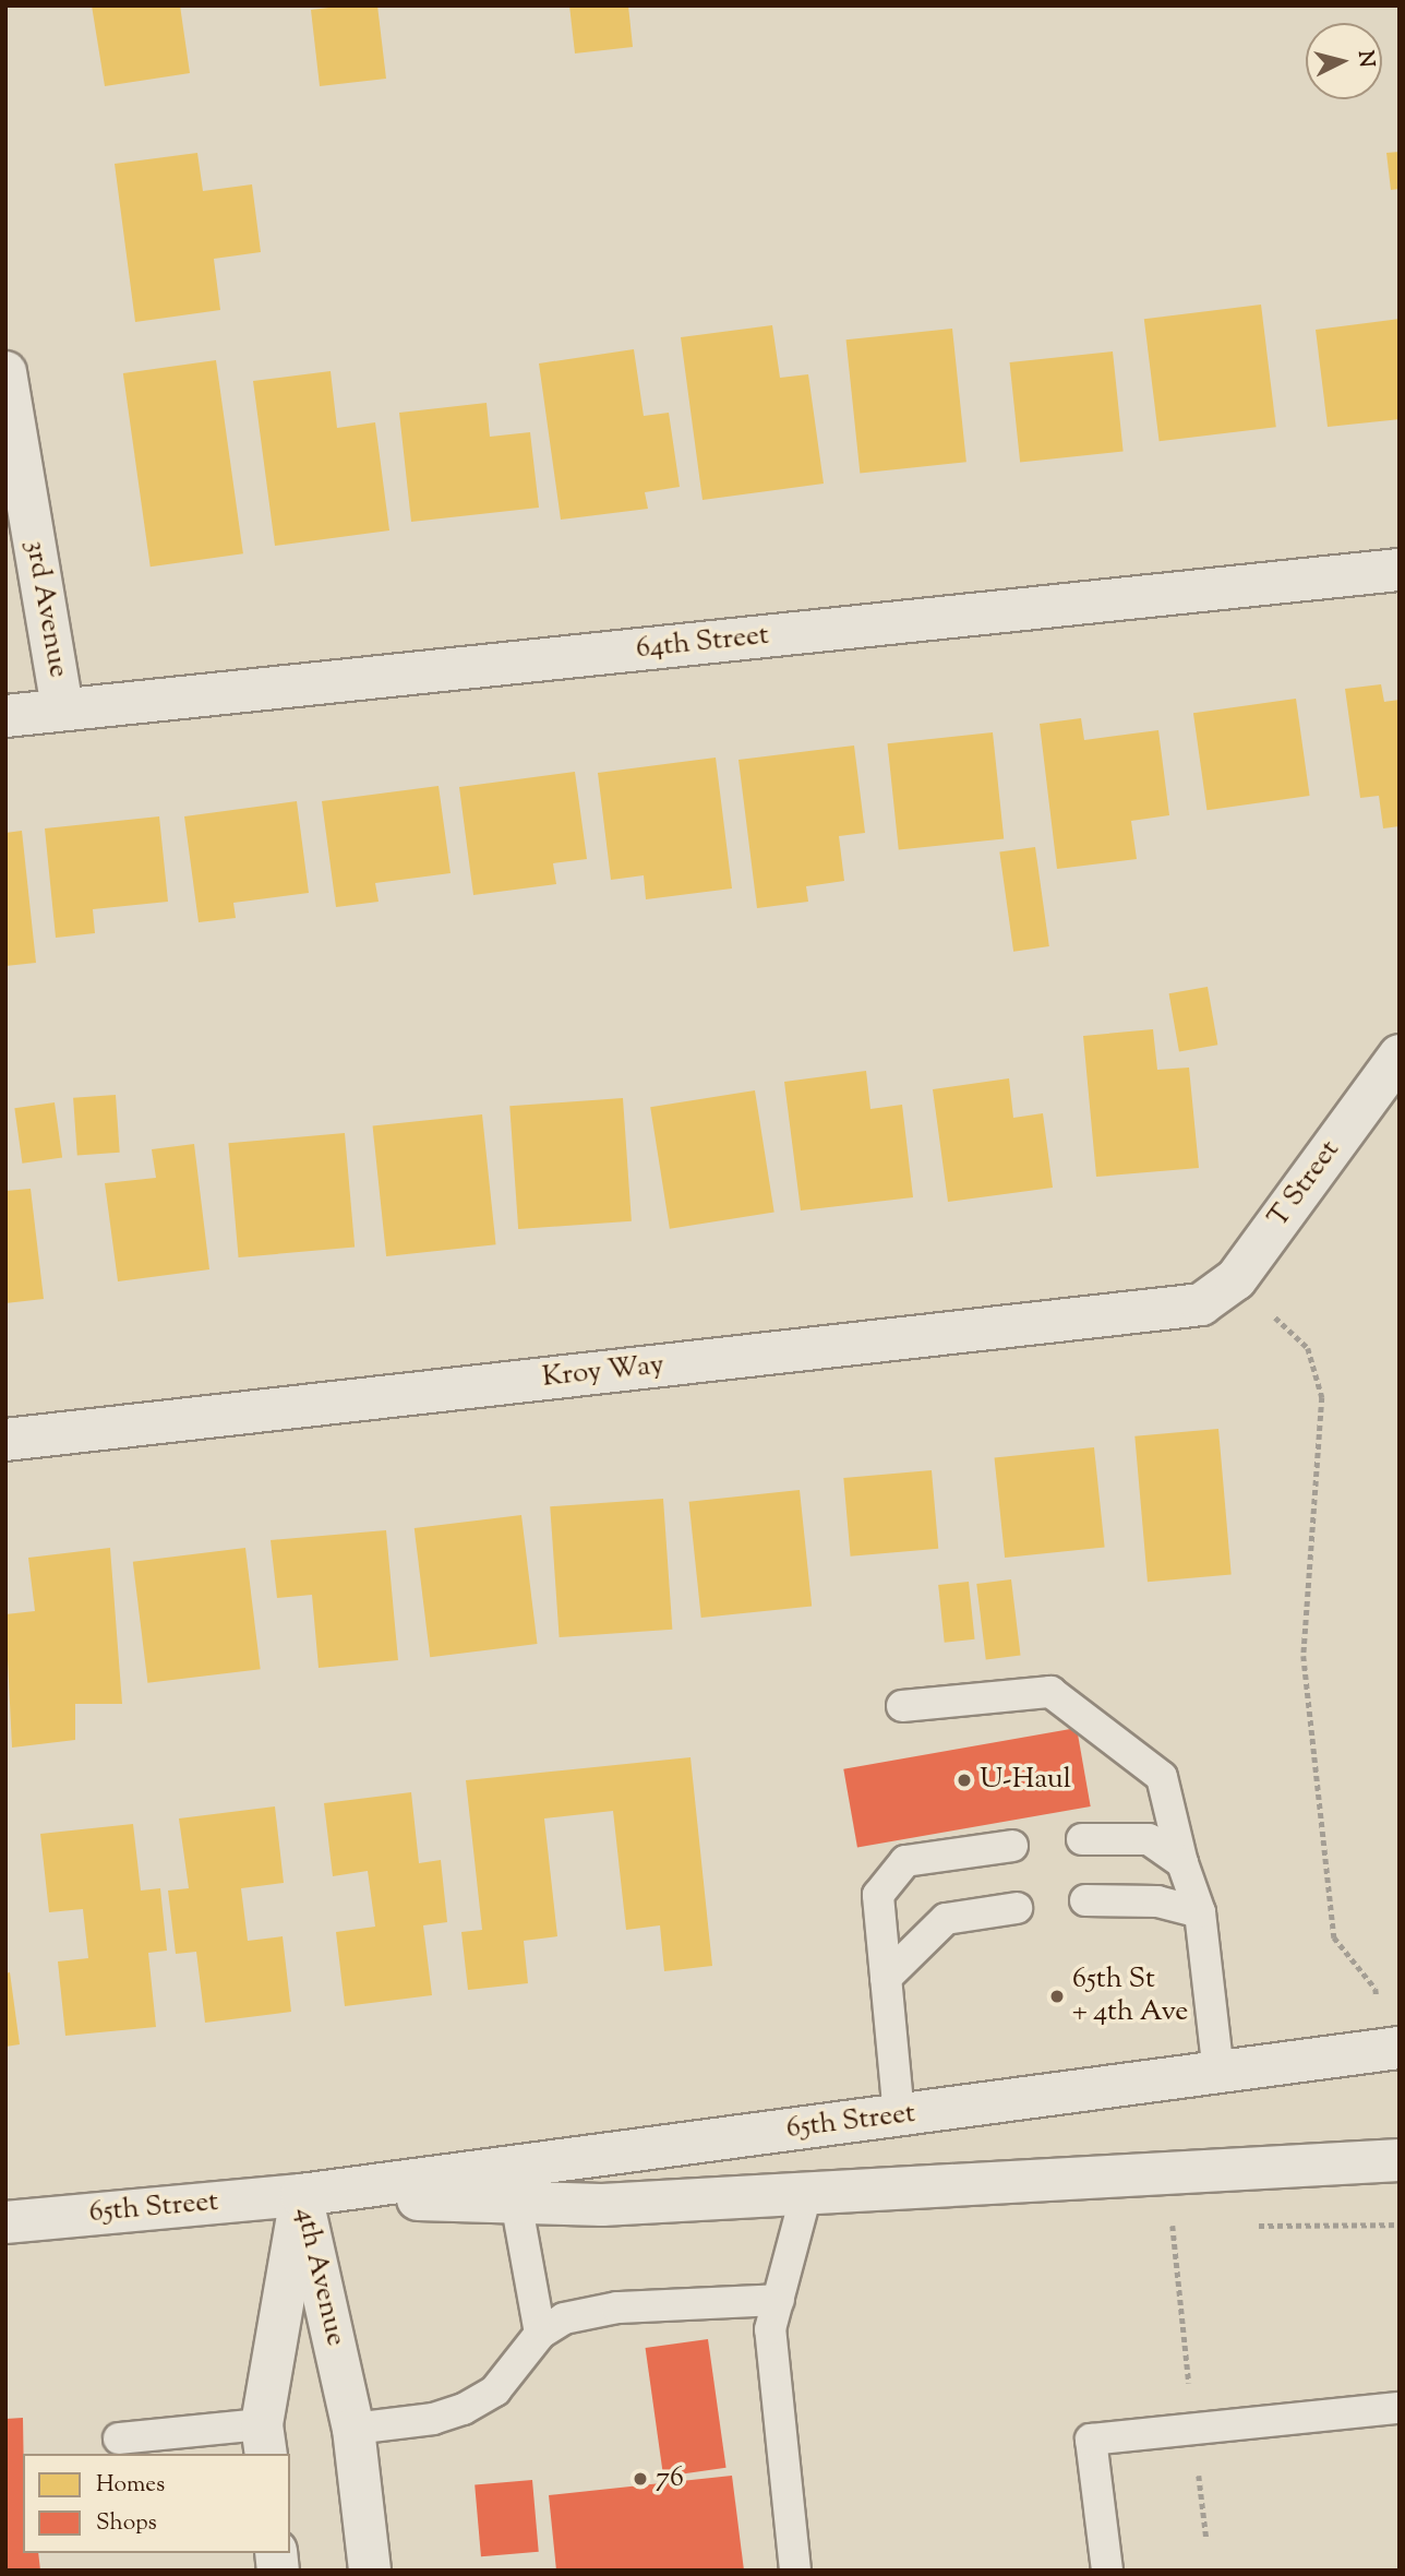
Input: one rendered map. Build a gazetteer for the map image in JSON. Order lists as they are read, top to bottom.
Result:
{
  "streets": {
    "street": [
      "3rd Avenue",
      "64th Street",
      "T Street",
      "Kroy Way",
      "65th Street",
      "4th Avenue"
    ]
  },
  "crossings": [
    ["3rd Avenue", "64th Street"],
    ["T Street", "Kroy Way"],
    ["65th Street", "4th Avenue"]
  ],
  "places": ["U-Haul", "65th St + 4th Ave", "76"],
  "legend": ["Homes", "Shops"],
  "north": "right"
}
